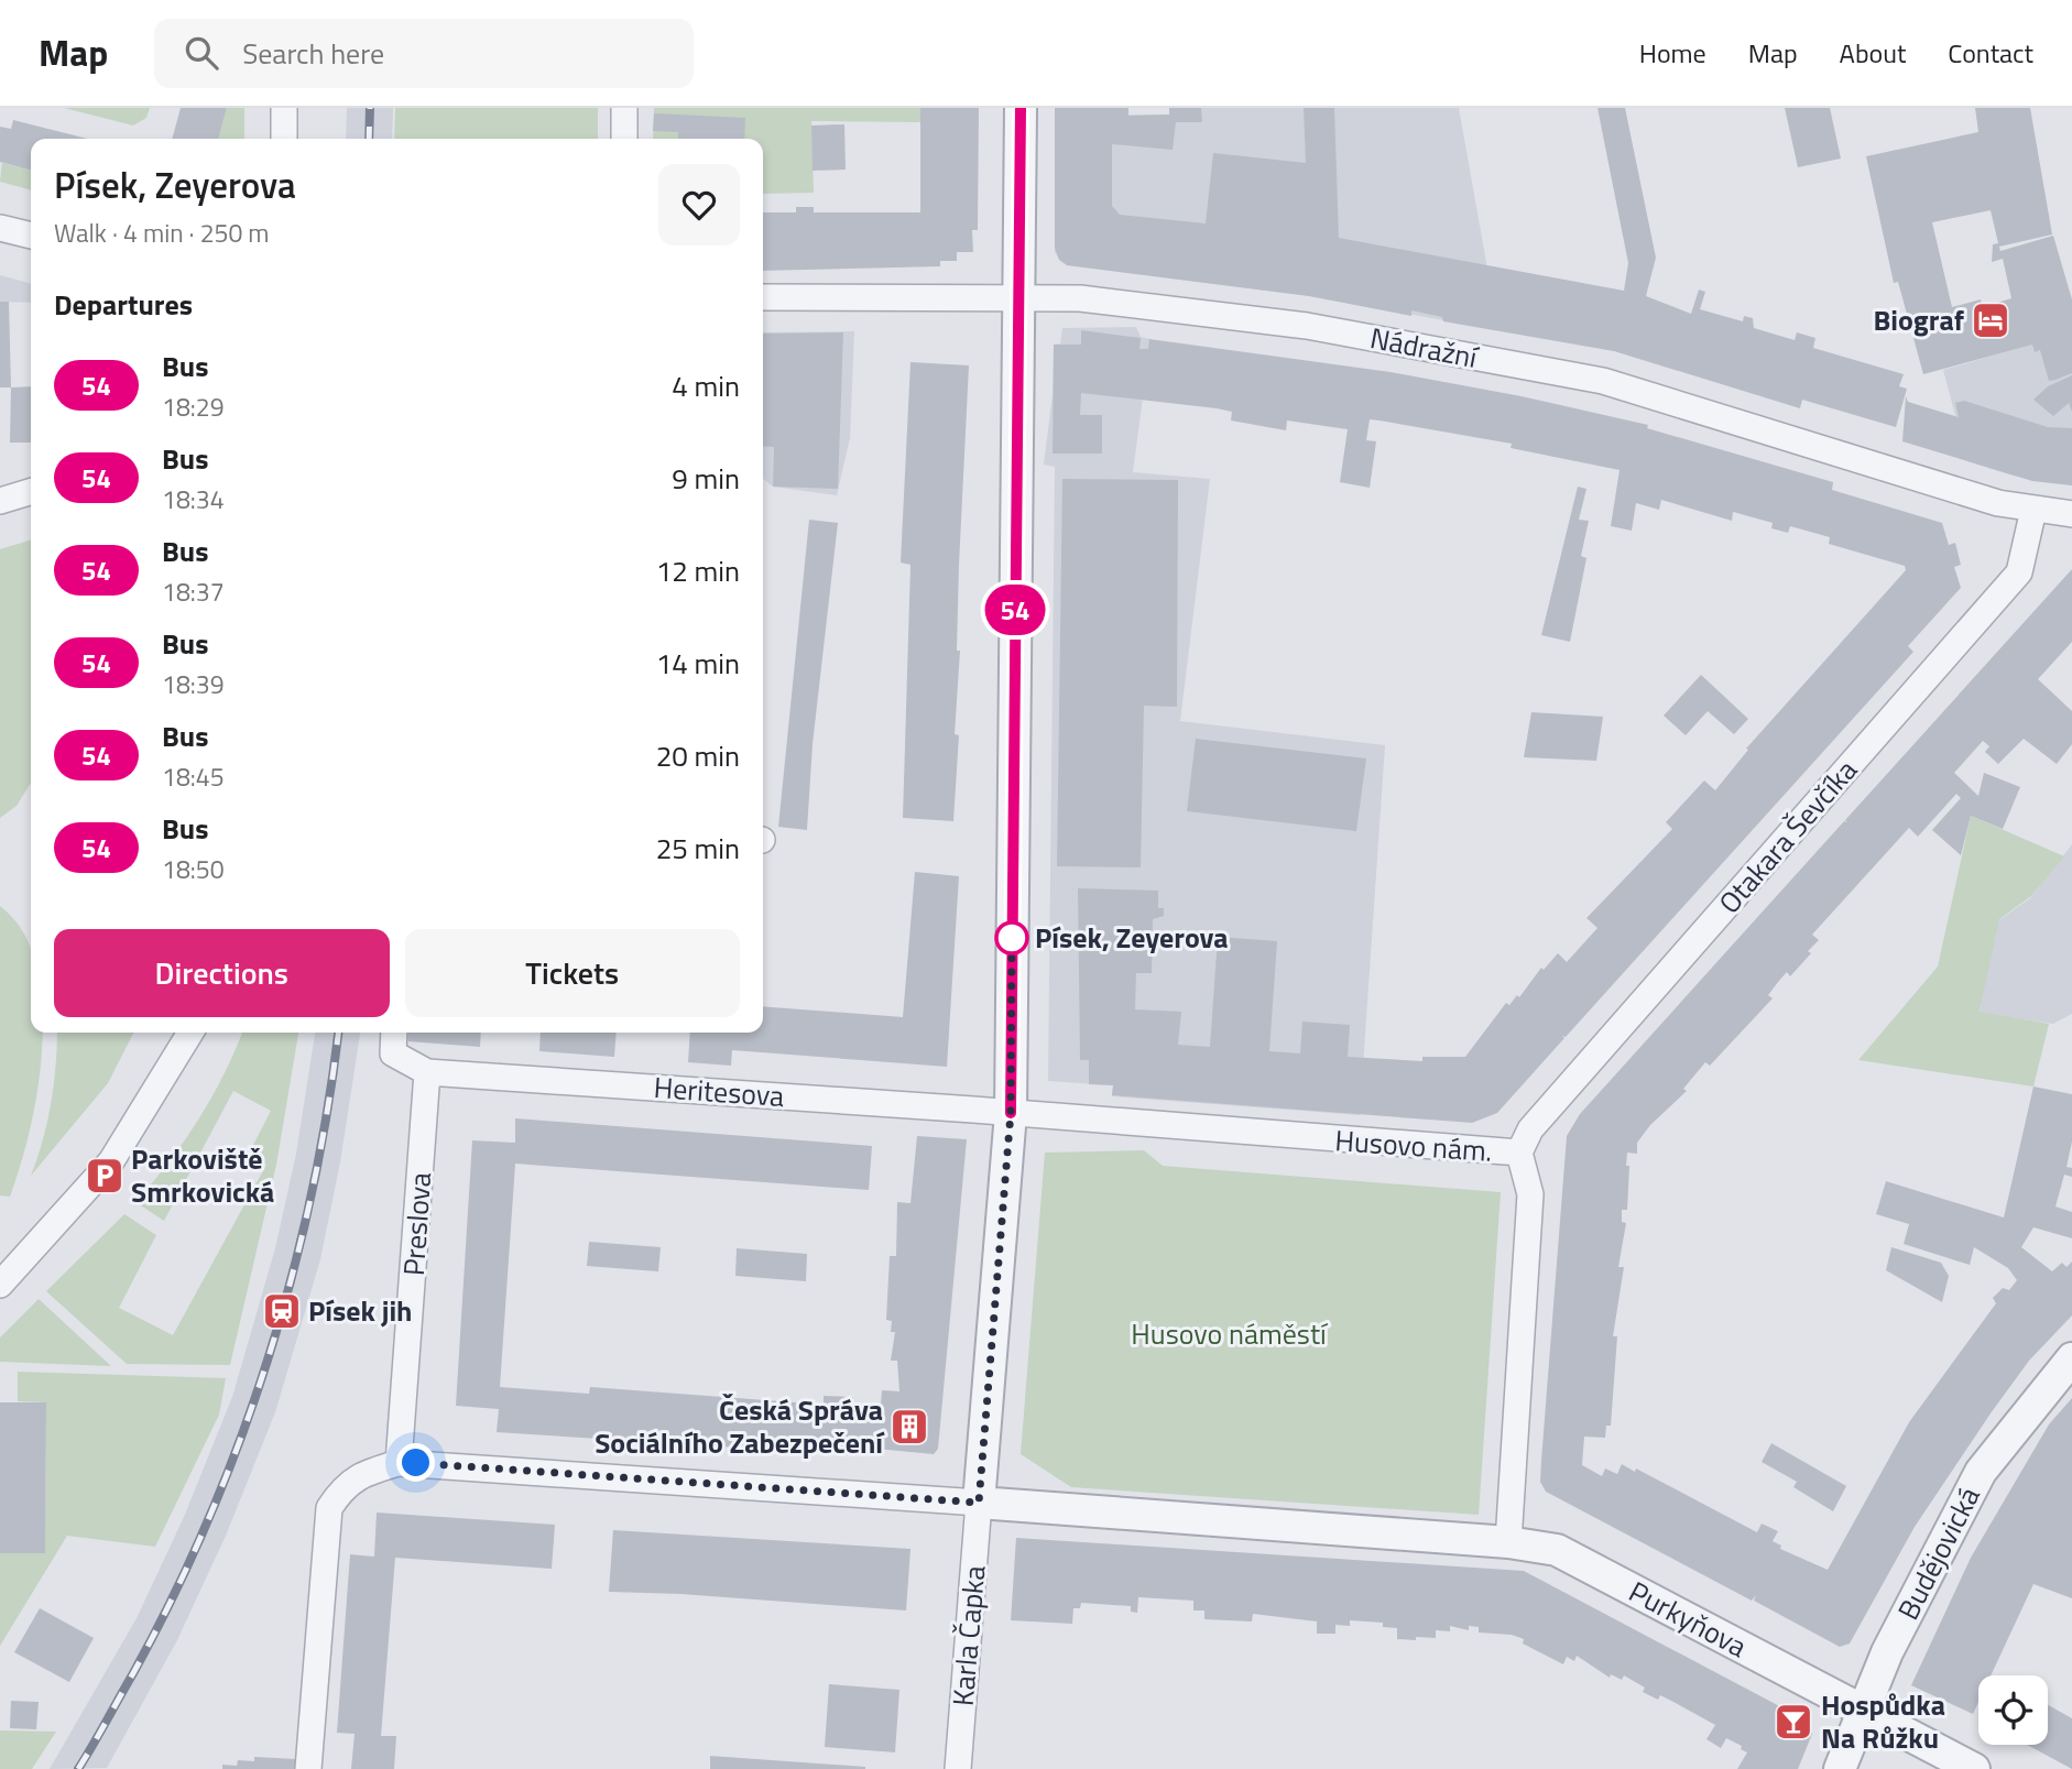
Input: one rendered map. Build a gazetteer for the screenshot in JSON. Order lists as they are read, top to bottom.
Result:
{
  "streets": {
    "street": [
      "Nádražní",
      "Otakara Ševčíka",
      "Heritesova",
      "Husovo nám.",
      "Preslova",
      "Budějovická",
      "Purkyňova",
      "Karla Čapka"
    ]
  },
  "crossings": [
    ["Nádražní", "Otakara Ševčíka"],
    ["Otakara Ševčíka", "Husovo nám."],
    ["Heritesova", "Husovo nám."],
    ["Heritesova", "Preslova"],
    ["Husovo nám.", "Purkyňova"],
    ["Budějovická", "Purkyňova"]
  ],
  "parks": ["Husovo náměstí"],
  "places": {
    "hotel": ["Biograf"],
    "other": ["Písek, Zeyerova"],
    "parking": ["Parkoviště Smrkovická"],
    "station": ["Písek jih"],
    "building": ["Česká Správa Sociálního Zabezpečení"],
    "bar": ["Hospůdka Na Růžku"]
  },
  "lines": ["bus line 54"],
  "page": {
    "header": "Map",
    "search": "Search here",
    "nav": [
      "Home",
      "Map",
      "About",
      "Contact"
    ],
    "on_map": "54",
    "heading": [
      ["Písek, Zeyerova", "Walk · 4 min · 250 m"],
      "Departures"
    ],
    "list": [
      {
        "mark": "54",
        "name": "Bus",
        "note": "18:29",
        "value": "4 min"
      },
      {
        "mark": "54",
        "name": "Bus",
        "note": "18:34",
        "value": "9 min"
      },
      {
        "mark": "54",
        "name": "Bus",
        "note": "18:37",
        "value": "12 min"
      },
      {
        "mark": "54",
        "name": "Bus",
        "note": "18:39",
        "value": "14 min"
      },
      {
        "mark": "54",
        "name": "Bus",
        "note": "18:45",
        "value": "20 min"
      },
      {
        "mark": "54",
        "name": "Bus",
        "note": "18:50",
        "value": "25 min"
      }
    ],
    "buttons": ["Directions", "Tickets"]
  }
}
